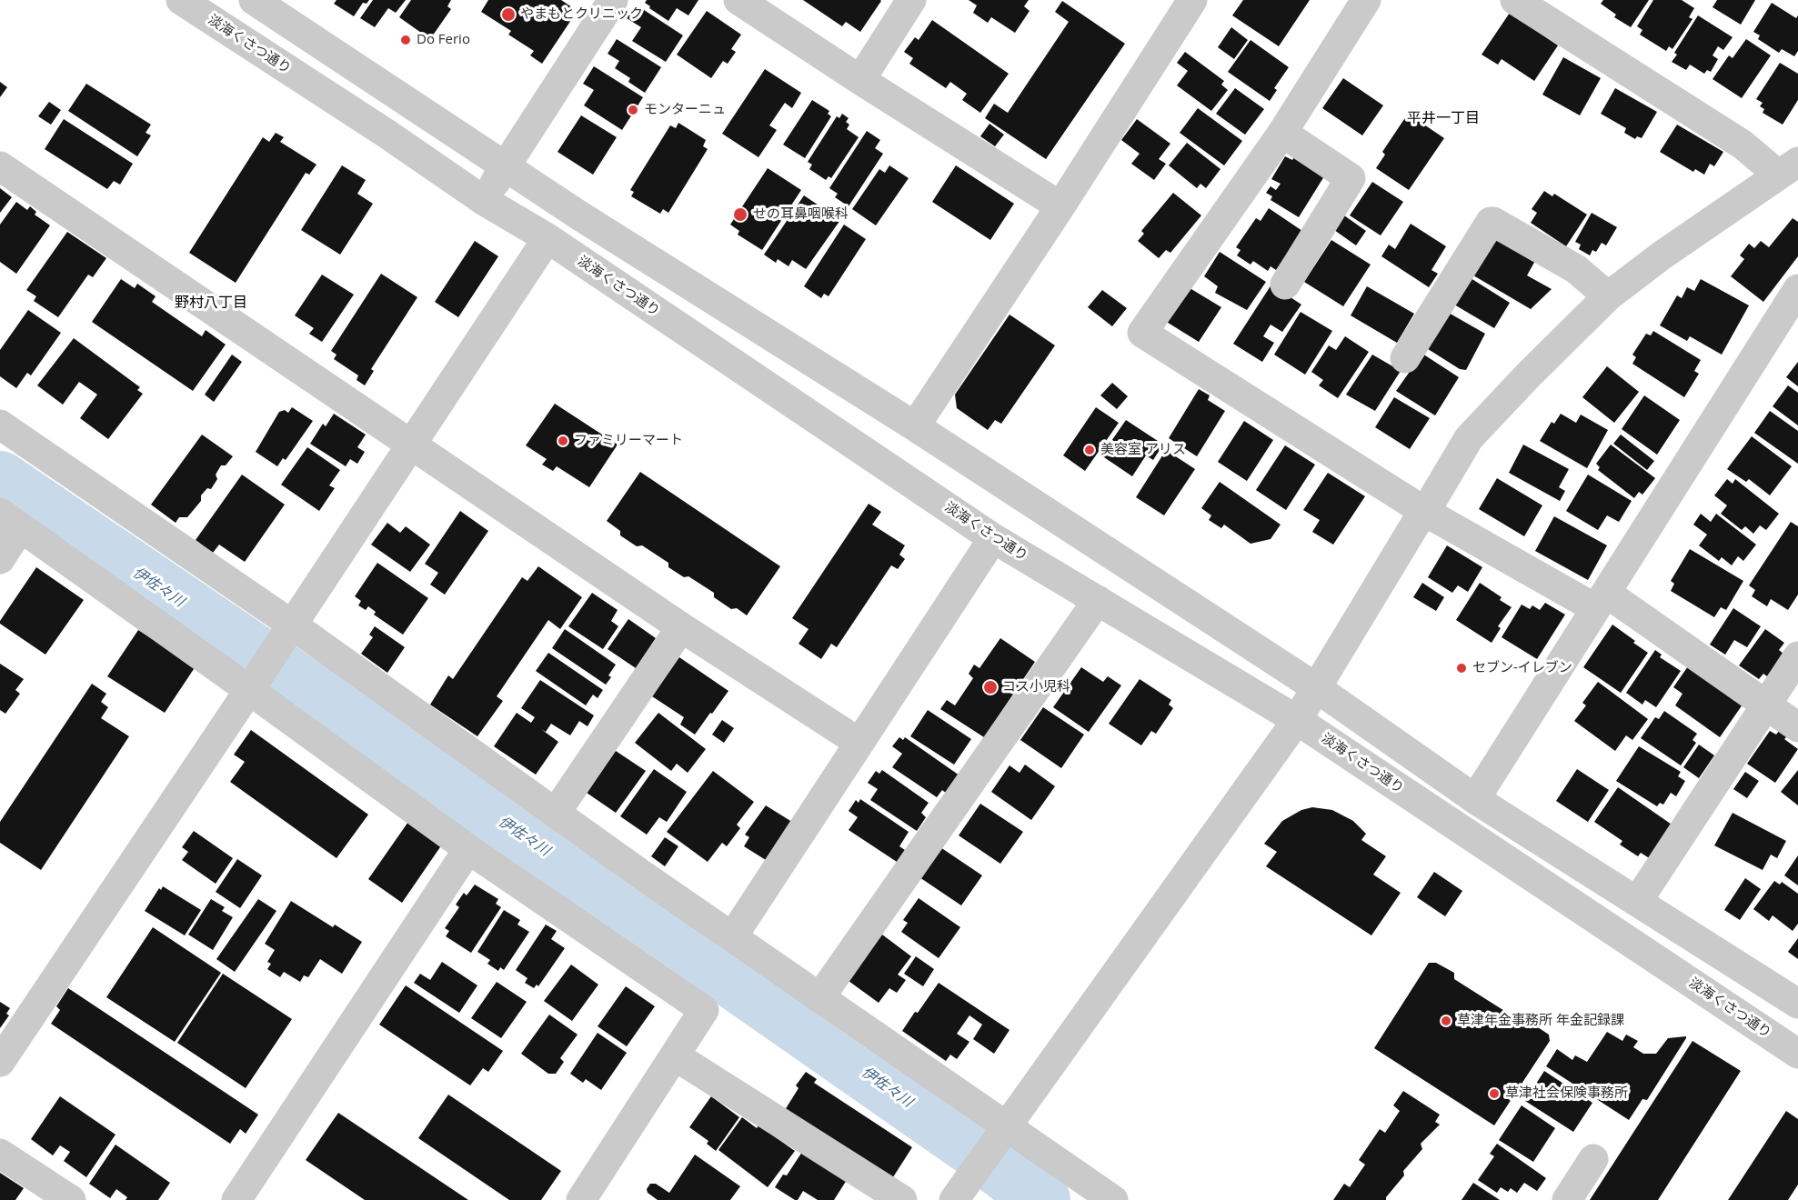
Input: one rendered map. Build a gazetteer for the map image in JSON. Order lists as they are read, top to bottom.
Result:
{
  "streets": {
    "street": ["淡海くさつ通り"]
  },
  "districts": ["平井一丁目", "野村八丁目"],
  "water": ["伊佐々川"],
  "places": [
    "やまもとクリニック",
    "Do Ferio",
    "モンターニュ",
    "せの耳鼻咽喉科",
    "ファミリーマート",
    "美容室 アリス",
    "セブン-イレブン",
    "コス小児科",
    "草津年金事務所 年金記録課",
    "草津社会保険事務所"
  ]
}
